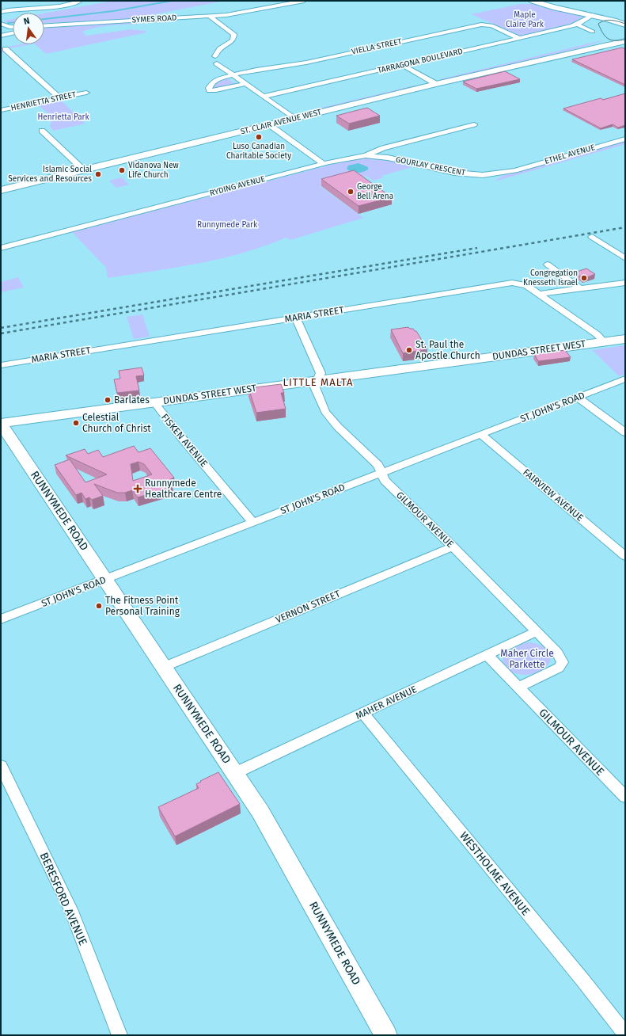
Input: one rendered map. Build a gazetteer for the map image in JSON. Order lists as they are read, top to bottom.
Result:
{
  "streets": {
    "main road": ["ST. CLAIR AVENUE WEST", "DUNDAS STREET WEST", "RUNNYMEDE ROAD"],
    "street": [
      "SYMES ROAD",
      "VIELLA STREET",
      "TARRAGONA BOULEVARD",
      "HENRIETTA STREET",
      "ETHEL AVENUE",
      "GOURLAY CRESCENT",
      "RYDING AVENUE",
      "MARIA STREET",
      "ST JOHN'S ROAD",
      "FISKEN AVENUE",
      "FAIRVIEW AVENUE",
      "GILMOUR AVENUE",
      "VERNON STREET",
      "MAHER AVENUE",
      "WESTHOLME AVENUE",
      "BERESFORD AVENUE"
    ]
  },
  "crossings": [
    ["VIELLA STREET", "TARRAGONA BOULEVARD"],
    ["ETHEL AVENUE", "GOURLAY CRESCENT"],
    ["GOURLAY CRESCENT", "RYDING AVENUE"],
    ["MARIA STREET", "DUNDAS STREET WEST"],
    ["MARIA STREET", "GILMOUR AVENUE"],
    ["DUNDAS STREET WEST", "FISKEN AVENUE"],
    ["DUNDAS STREET WEST", "RUNNYMEDE ROAD"],
    ["DUNDAS STREET WEST", "GILMOUR AVENUE"],
    ["ST JOHN'S ROAD", "FISKEN AVENUE"],
    ["ST JOHN'S ROAD", "FAIRVIEW AVENUE"],
    ["ST JOHN'S ROAD", "RUNNYMEDE ROAD"],
    ["ST JOHN'S ROAD", "GILMOUR AVENUE"],
    ["RUNNYMEDE ROAD", "VERNON STREET"],
    ["RUNNYMEDE ROAD", "MAHER AVENUE"],
    ["GILMOUR AVENUE", "VERNON STREET"],
    ["GILMOUR AVENUE", "MAHER AVENUE"],
    ["MAHER AVENUE", "WESTHOLME AVENUE"]
  ],
  "districts": ["LITTLE MALTA"],
  "parks": [
    "Maple Claire Park",
    "Henrietta Park",
    "Runnymede Park",
    "Maher Circle Parkette"
  ],
  "places": {
    "other": [
      "Luso Canadian Charitable Society",
      "Vidanova New Life Church",
      "Islamic Social Services and Resources",
      "George Bell Arena",
      "Congregation Knesseth Israel",
      "St. Paul the Apostle Church",
      "Barlates",
      "Celestial Church of Christ",
      "The Fitness Point Personal Training"
    ],
    "health": ["Runnymede Healthcare Centre"]
  },
  "north": "top"
}
